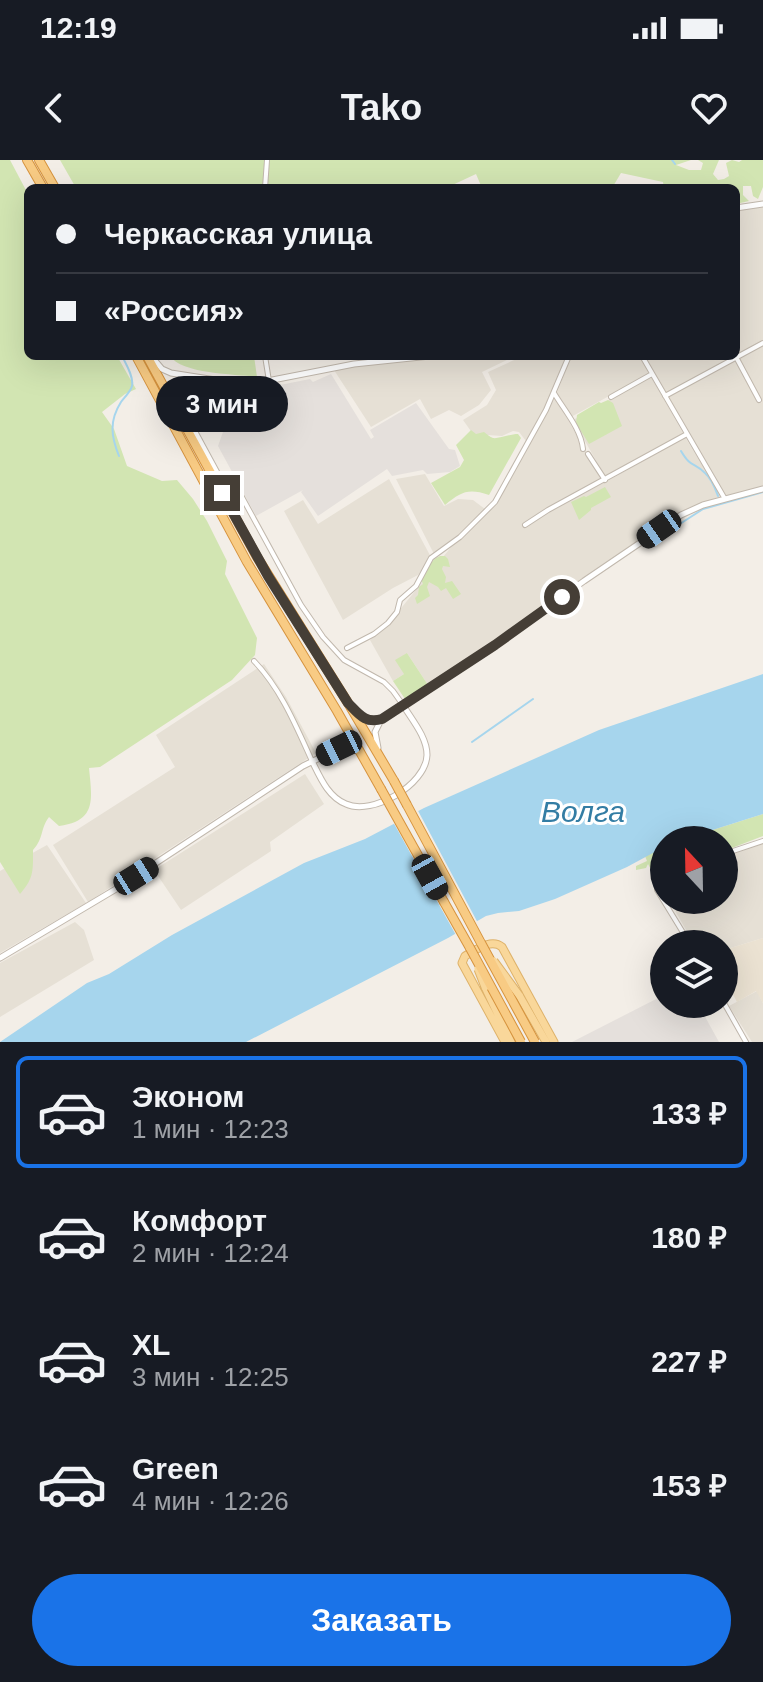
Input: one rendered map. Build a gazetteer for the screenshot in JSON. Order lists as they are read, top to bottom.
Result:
{
  "water": ["Волга"],
  "north": "top",
  "page": {
    "status": "12:19",
    "header": "Tako",
    "banner": ["Черкасская улица", "«Россия»"],
    "bubble": "3 мин",
    "list": [
      {
        "name": "Эконом",
        "note": "1 мин · 12:23",
        "value": "133 ₽"
      },
      {
        "name": "Комфорт",
        "note": "2 мин · 12:24",
        "value": "180 ₽"
      },
      {
        "name": "XL",
        "note": "3 мин · 12:25",
        "value": "227 ₽"
      },
      {
        "name": "Green",
        "note": "4 мин · 12:26",
        "value": "153 ₽"
      }
    ],
    "buttons": "Заказать"
  }
}
